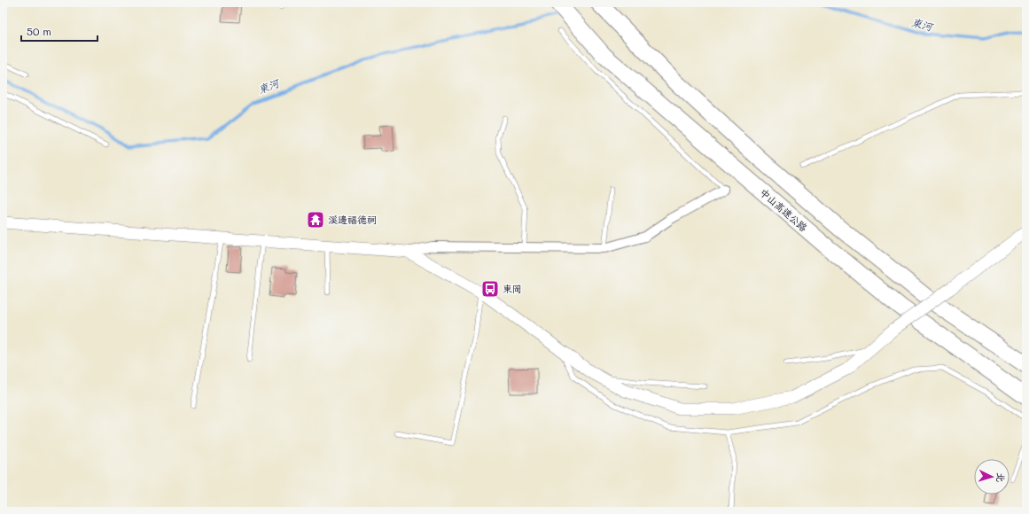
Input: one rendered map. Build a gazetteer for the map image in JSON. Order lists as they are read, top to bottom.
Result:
{
  "streets": {
    "highway": ["中山高速公路"]
  },
  "water": ["東河"],
  "places": {
    "temple": ["溪邊福德祠"],
    "bus stop": ["東岡"]
  },
  "scale_bar": "50 m",
  "north": "right"
}
